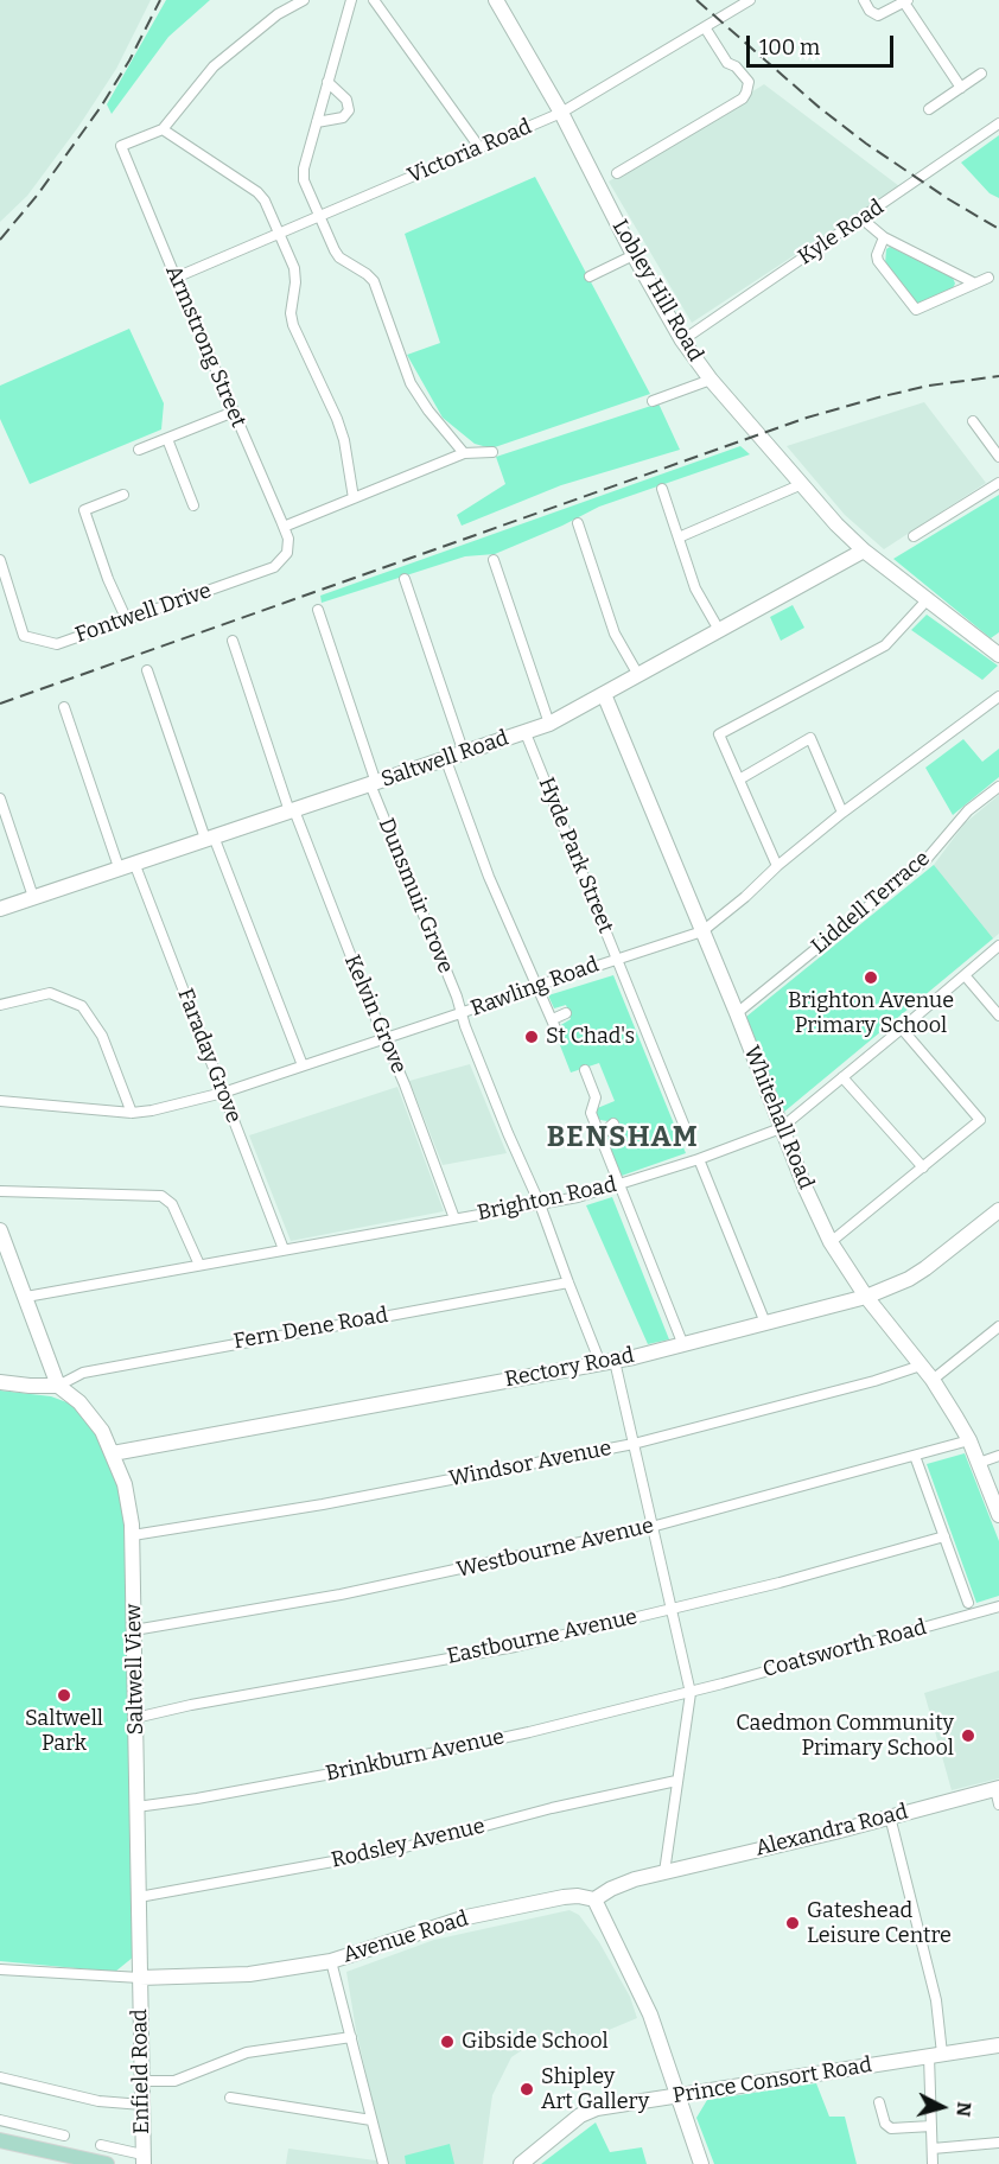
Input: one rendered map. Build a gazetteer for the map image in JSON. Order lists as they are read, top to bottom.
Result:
{
  "streets": {
    "street": [
      "Victoria Road",
      "Kyle Road",
      "Lobley Hill Road",
      "Armstrong Street",
      "Fontwell Drive",
      "Saltwell Road",
      "Hyde Park Street",
      "Dunsmuir Grove",
      "Liddell Terrace",
      "Rawling Road",
      "Kelvin Grove",
      "Faraday Grove",
      "Whitehall Road",
      "Brighton Road",
      "Fern Dene Road",
      "Rectory Road",
      "Windsor Avenue",
      "Westbourne Avenue",
      "Eastbourne Avenue",
      "Coatsworth Road",
      "Saltwell View",
      "Brinkburn Avenue",
      "Alexandra Road",
      "Rodsley Avenue",
      "Avenue Road",
      "Enfield Road",
      "Prince Consort Road"
    ]
  },
  "crossings": [
    ["Victoria Road", "Lobley Hill Road"],
    ["Victoria Road", "Armstrong Street"],
    ["Kyle Road", "Lobley Hill Road"],
    ["Lobley Hill Road", "Saltwell Road"],
    ["Armstrong Street", "Fontwell Drive"],
    ["Saltwell Road", "Hyde Park Street"],
    ["Saltwell Road", "Dunsmuir Grove"],
    ["Saltwell Road", "Kelvin Grove"],
    ["Saltwell Road", "Faraday Grove"],
    ["Saltwell Road", "Whitehall Road"],
    ["Hyde Park Street", "Rawling Road"],
    ["Dunsmuir Grove", "Rawling Road"],
    ["Dunsmuir Grove", "Brighton Road"],
    ["Dunsmuir Grove", "Fern Dene Road"],
    ["Dunsmuir Grove", "Rectory Road"],
    ["Dunsmuir Grove", "Windsor Avenue"],
    ["Dunsmuir Grove", "Westbourne Avenue"],
    ["Dunsmuir Grove", "Eastbourne Avenue"],
    ["Dunsmuir Grove", "Coatsworth Road"],
    ["Dunsmuir Grove", "Brinkburn Avenue"],
    ["Liddell Terrace", "Whitehall Road"],
    ["Rawling Road", "Kelvin Grove"],
    ["Rawling Road", "Faraday Grove"],
    ["Rawling Road", "Whitehall Road"],
    ["Kelvin Grove", "Brighton Road"],
    ["Faraday Grove", "Brighton Road"],
    ["Whitehall Road", "Brighton Road"],
    ["Whitehall Road", "Rectory Road"],
    ["Whitehall Road", "Windsor Avenue"],
    ["Whitehall Road", "Westbourne Avenue"],
    ["Fern Dene Road", "Saltwell View"],
    ["Rectory Road", "Saltwell View"],
    ["Windsor Avenue", "Saltwell View"],
    ["Westbourne Avenue", "Saltwell View"],
    ["Eastbourne Avenue", "Saltwell View"],
    ["Coatsworth Road", "Brinkburn Avenue"],
    ["Saltwell View", "Brinkburn Avenue"],
    ["Saltwell View", "Rodsley Avenue"],
    ["Saltwell View", "Avenue Road"],
    ["Saltwell View", "Enfield Road"],
    ["Alexandra Road", "Avenue Road"],
    ["Avenue Road", "Enfield Road"]
  ],
  "districts": ["BENSHAM"],
  "places": [
    "Brighton Avenue Primary School",
    "St Chad's",
    "Saltwell Park",
    "Caedmon Community Primary School",
    "Gateshead Leisure Centre",
    "Gibside School",
    "Shipley Art Gallery"
  ],
  "scale_bar": "100 m",
  "north": "right"
}
